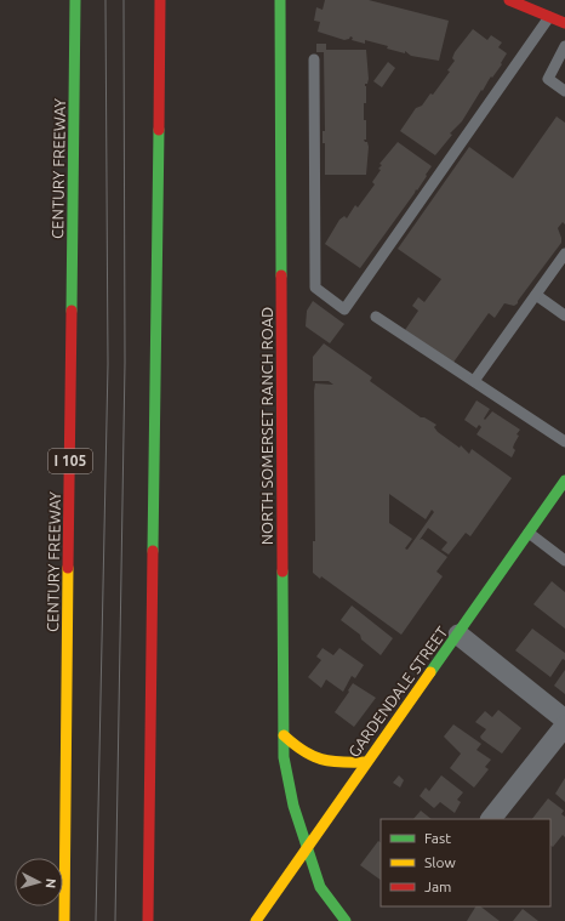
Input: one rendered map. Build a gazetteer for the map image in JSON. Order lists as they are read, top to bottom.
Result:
{
  "streets": {
    "main road": [
      "CENTURY FREEWAY",
      "NORTH SOMERSET RANCH ROAD",
      "I 105",
      "GARDENDALE STREET"
    ]
  },
  "crossings": [
    ["NORTH SOMERSET RANCH ROAD", "GARDENDALE STREET"]
  ],
  "legend": ["Fast", "Slow", "Jam"],
  "north": "right"
}
